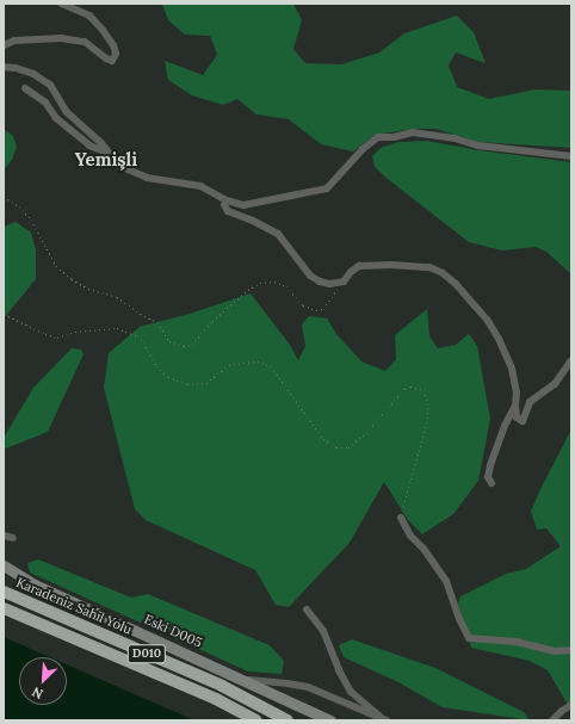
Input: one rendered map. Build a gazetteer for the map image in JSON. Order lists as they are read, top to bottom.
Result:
{
  "streets": {
    "highway": ["Karadeniz Sahil Yolu", "D010"],
    "main road": ["Eski D005"]
  },
  "districts": ["Yemişli"],
  "north": "bottom left"
}
